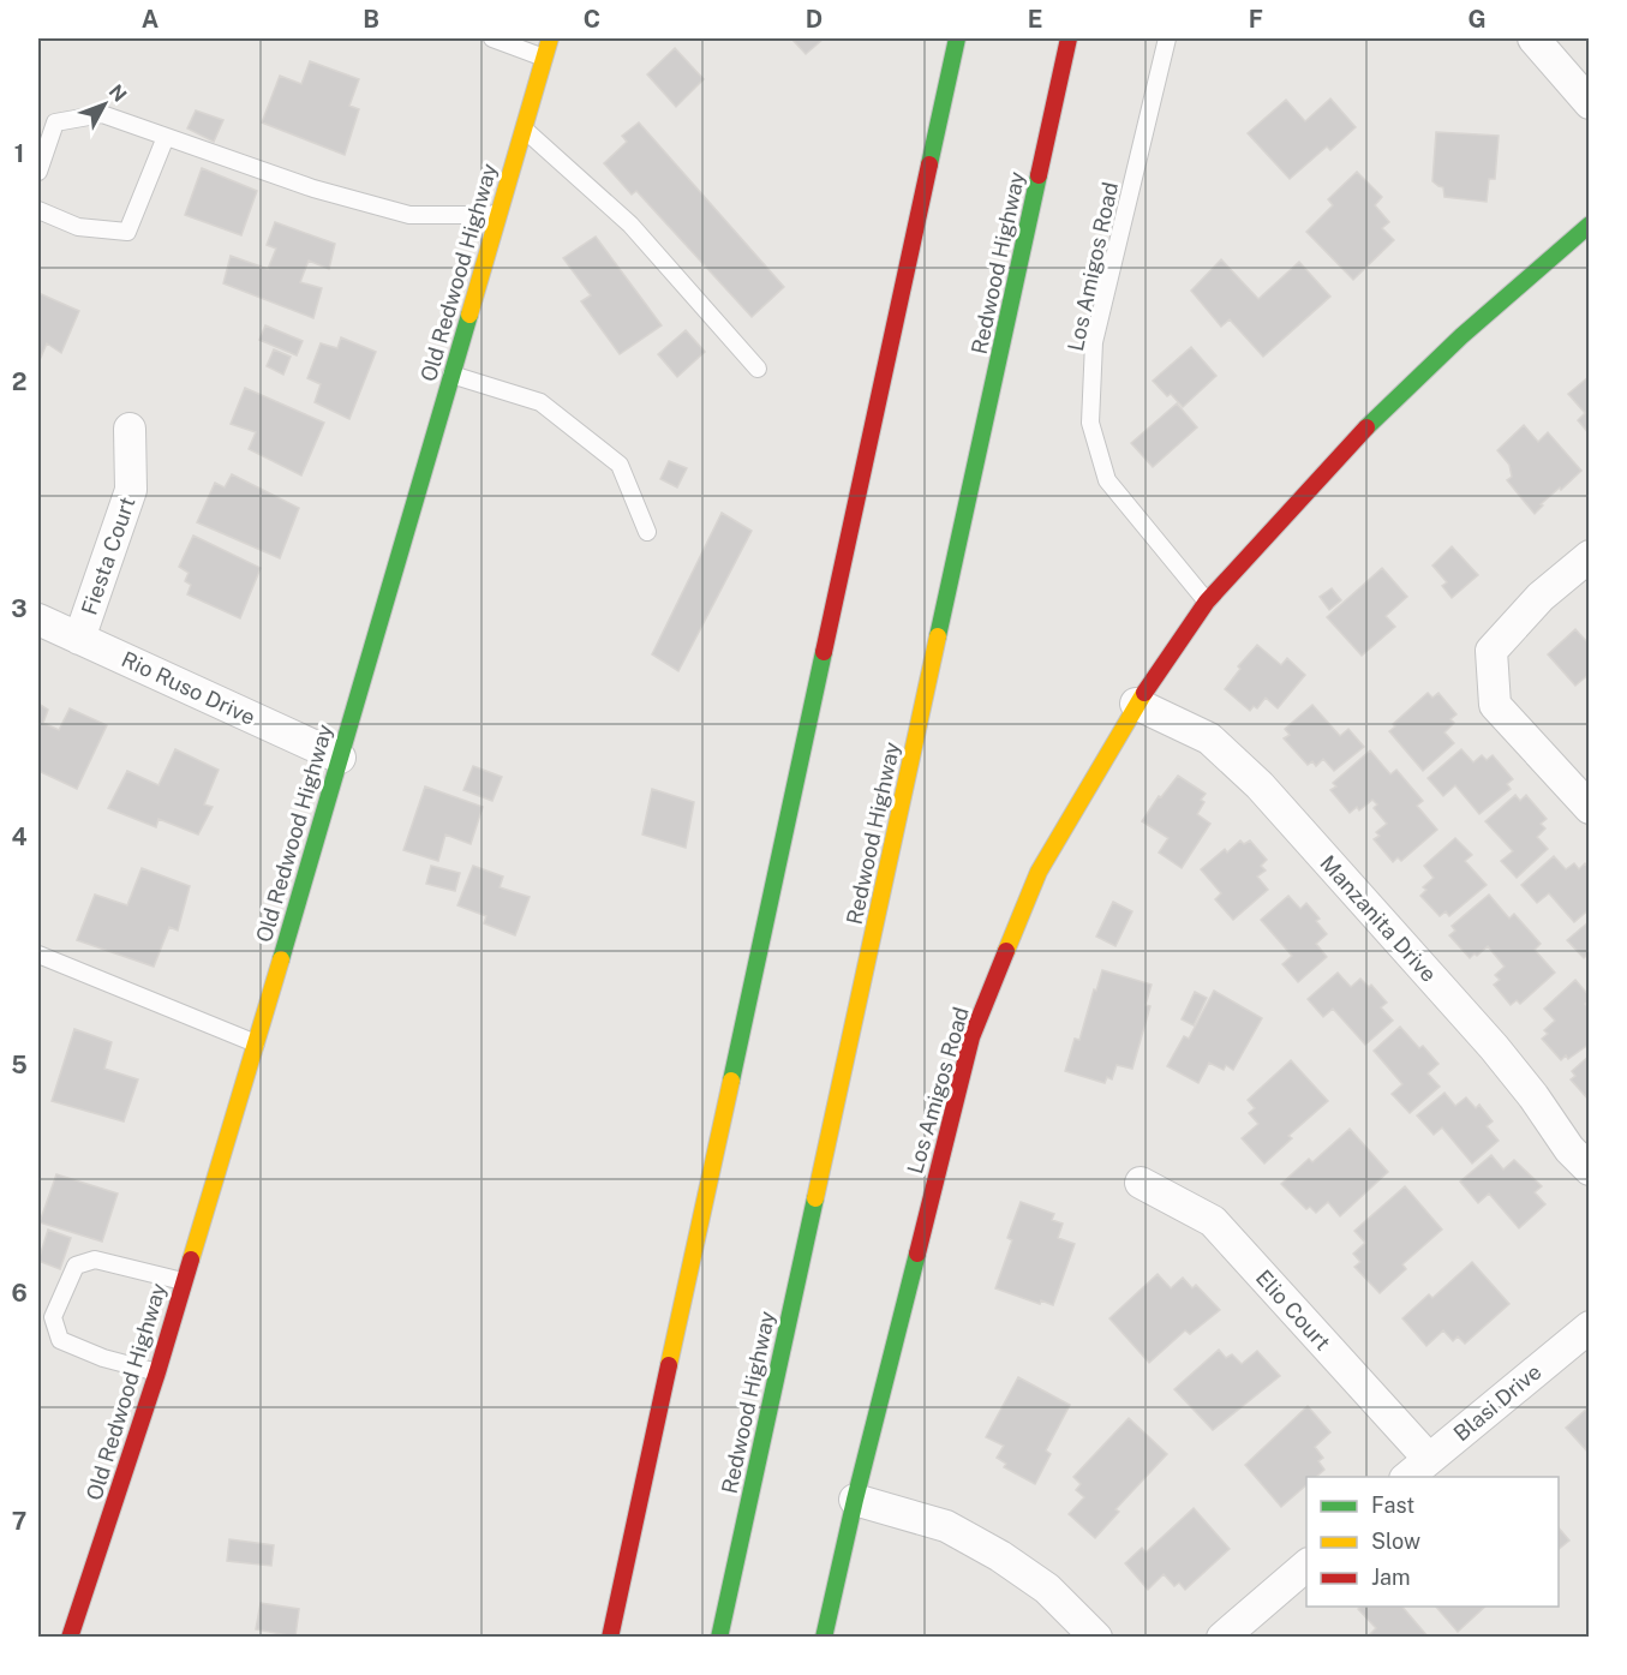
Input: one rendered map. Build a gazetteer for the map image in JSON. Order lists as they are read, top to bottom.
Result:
{
  "streets": {
    "main road": ["Redwood Highway", "Los Amigos Road", "Old Redwood Highway"],
    "street": [
      "Fiesta Court",
      "Rio Ruso Drive",
      "Manzanita Drive",
      "Elio Court",
      "Blasi Drive"
    ]
  },
  "crossings": [
    ["Los Amigos Road", "Manzanita Drive"],
    ["Old Redwood Highway", "Rio Ruso Drive"],
    ["Fiesta Court", "Rio Ruso Drive"],
    ["Elio Court", "Blasi Drive"]
  ],
  "legend": ["Fast", "Slow", "Jam"],
  "north": "top right",
  "grid": {
    "columns": [
      "A",
      "B",
      "C",
      "D",
      "E",
      "F",
      "G"
    ],
    "rows": [
      "1",
      "2",
      "3",
      "4",
      "5",
      "6",
      "7"
    ]
  }
}
